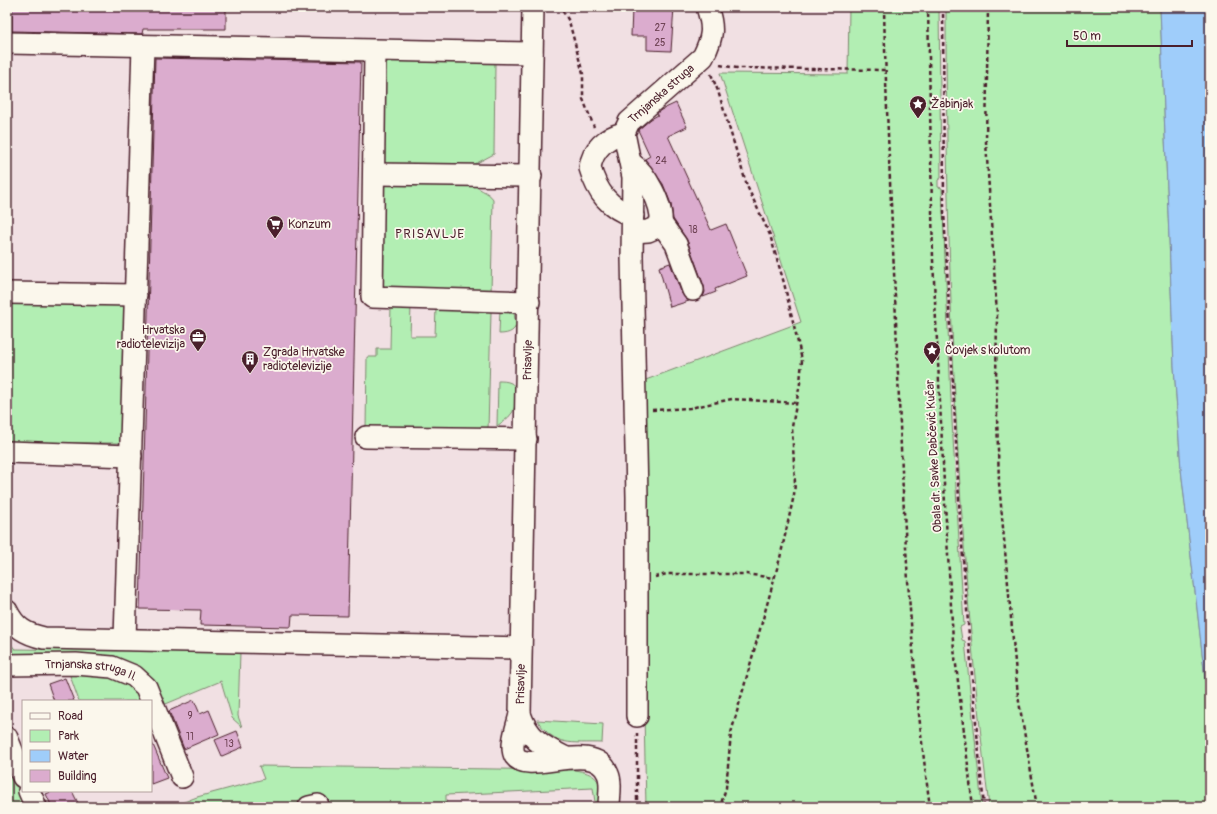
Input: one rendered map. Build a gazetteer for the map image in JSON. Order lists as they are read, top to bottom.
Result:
{
  "streets": {
    "street": ["Trnjanska struga", "Prisavlje", "Trnjanska struga II."],
    "path": ["Obala dr. Savke Dabčević Kučar"]
  },
  "districts": ["PRISAVLJE"],
  "places": {
    "place": ["Žabinjak", "Čovjek s kolutom"],
    "supermarket": ["Konzum"],
    "office": ["Hrvatska radiotelevizija"],
    "building": ["Zgrada Hrvatske radiotelevizije"]
  },
  "house_numbers": [
    "27",
    "25",
    "24",
    "18",
    "9",
    "11",
    "13"
  ],
  "legend": [
    "Road",
    "Park",
    "Water",
    "Building"
  ],
  "scale_bar": "50 m"
}
